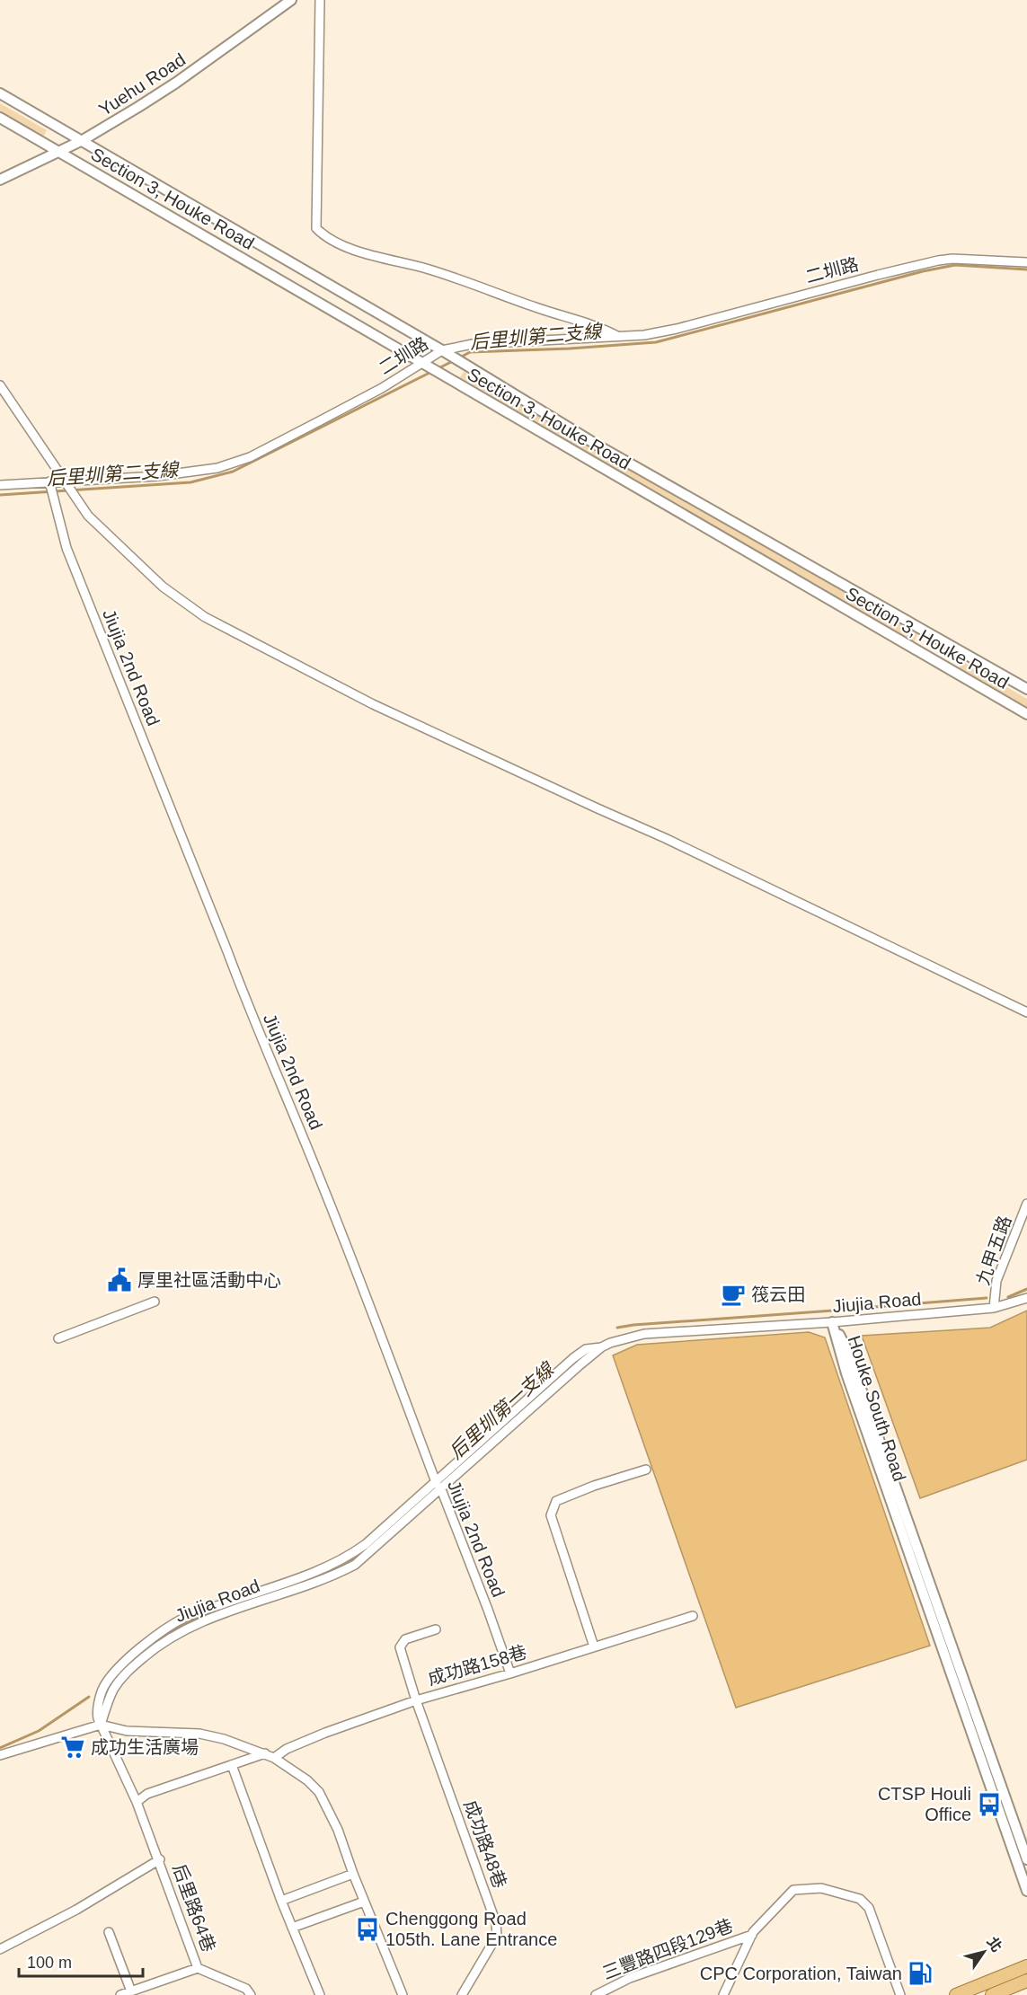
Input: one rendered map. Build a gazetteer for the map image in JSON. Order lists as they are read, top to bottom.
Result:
{
  "streets": {
    "street": [
      "Yuehu Road",
      "Section 3, Houke Road",
      "二圳路",
      "Jiujia 2nd Road",
      "九甲五路",
      "Jiujia Road",
      "Houke South Road",
      "成功路158巷",
      "成功路48巷",
      "后里路64巷",
      "三豐路四段129巷"
    ]
  },
  "crossings": [
    ["Yuehu Road", "Section 3, Houke Road"],
    ["Section 3, Houke Road", "二圳路"],
    ["二圳路", "Jiujia 2nd Road"],
    ["Jiujia 2nd Road", "Jiujia Road"],
    ["Jiujia 2nd Road", "成功路158巷"],
    ["九甲五路", "Jiujia Road"],
    ["Jiujia Road", "Houke South Road"],
    ["Jiujia Road", "后里路64巷"],
    ["成功路158巷", "成功路48巷"]
  ],
  "water": ["后里圳第二支線", "后里圳第一支線"],
  "places": {
    "public building": ["厚里社區活動中心"],
    "cafe": ["筏云田"],
    "supermarket": ["成功生活廣場"],
    "bus stop": ["CTSP Houli Office", "Chenggong Road 105th. Lane Entrance"],
    "fuel station": ["CPC Corporation, Taiwan"]
  },
  "scale_bar": "100 m",
  "north": "top right"
}
